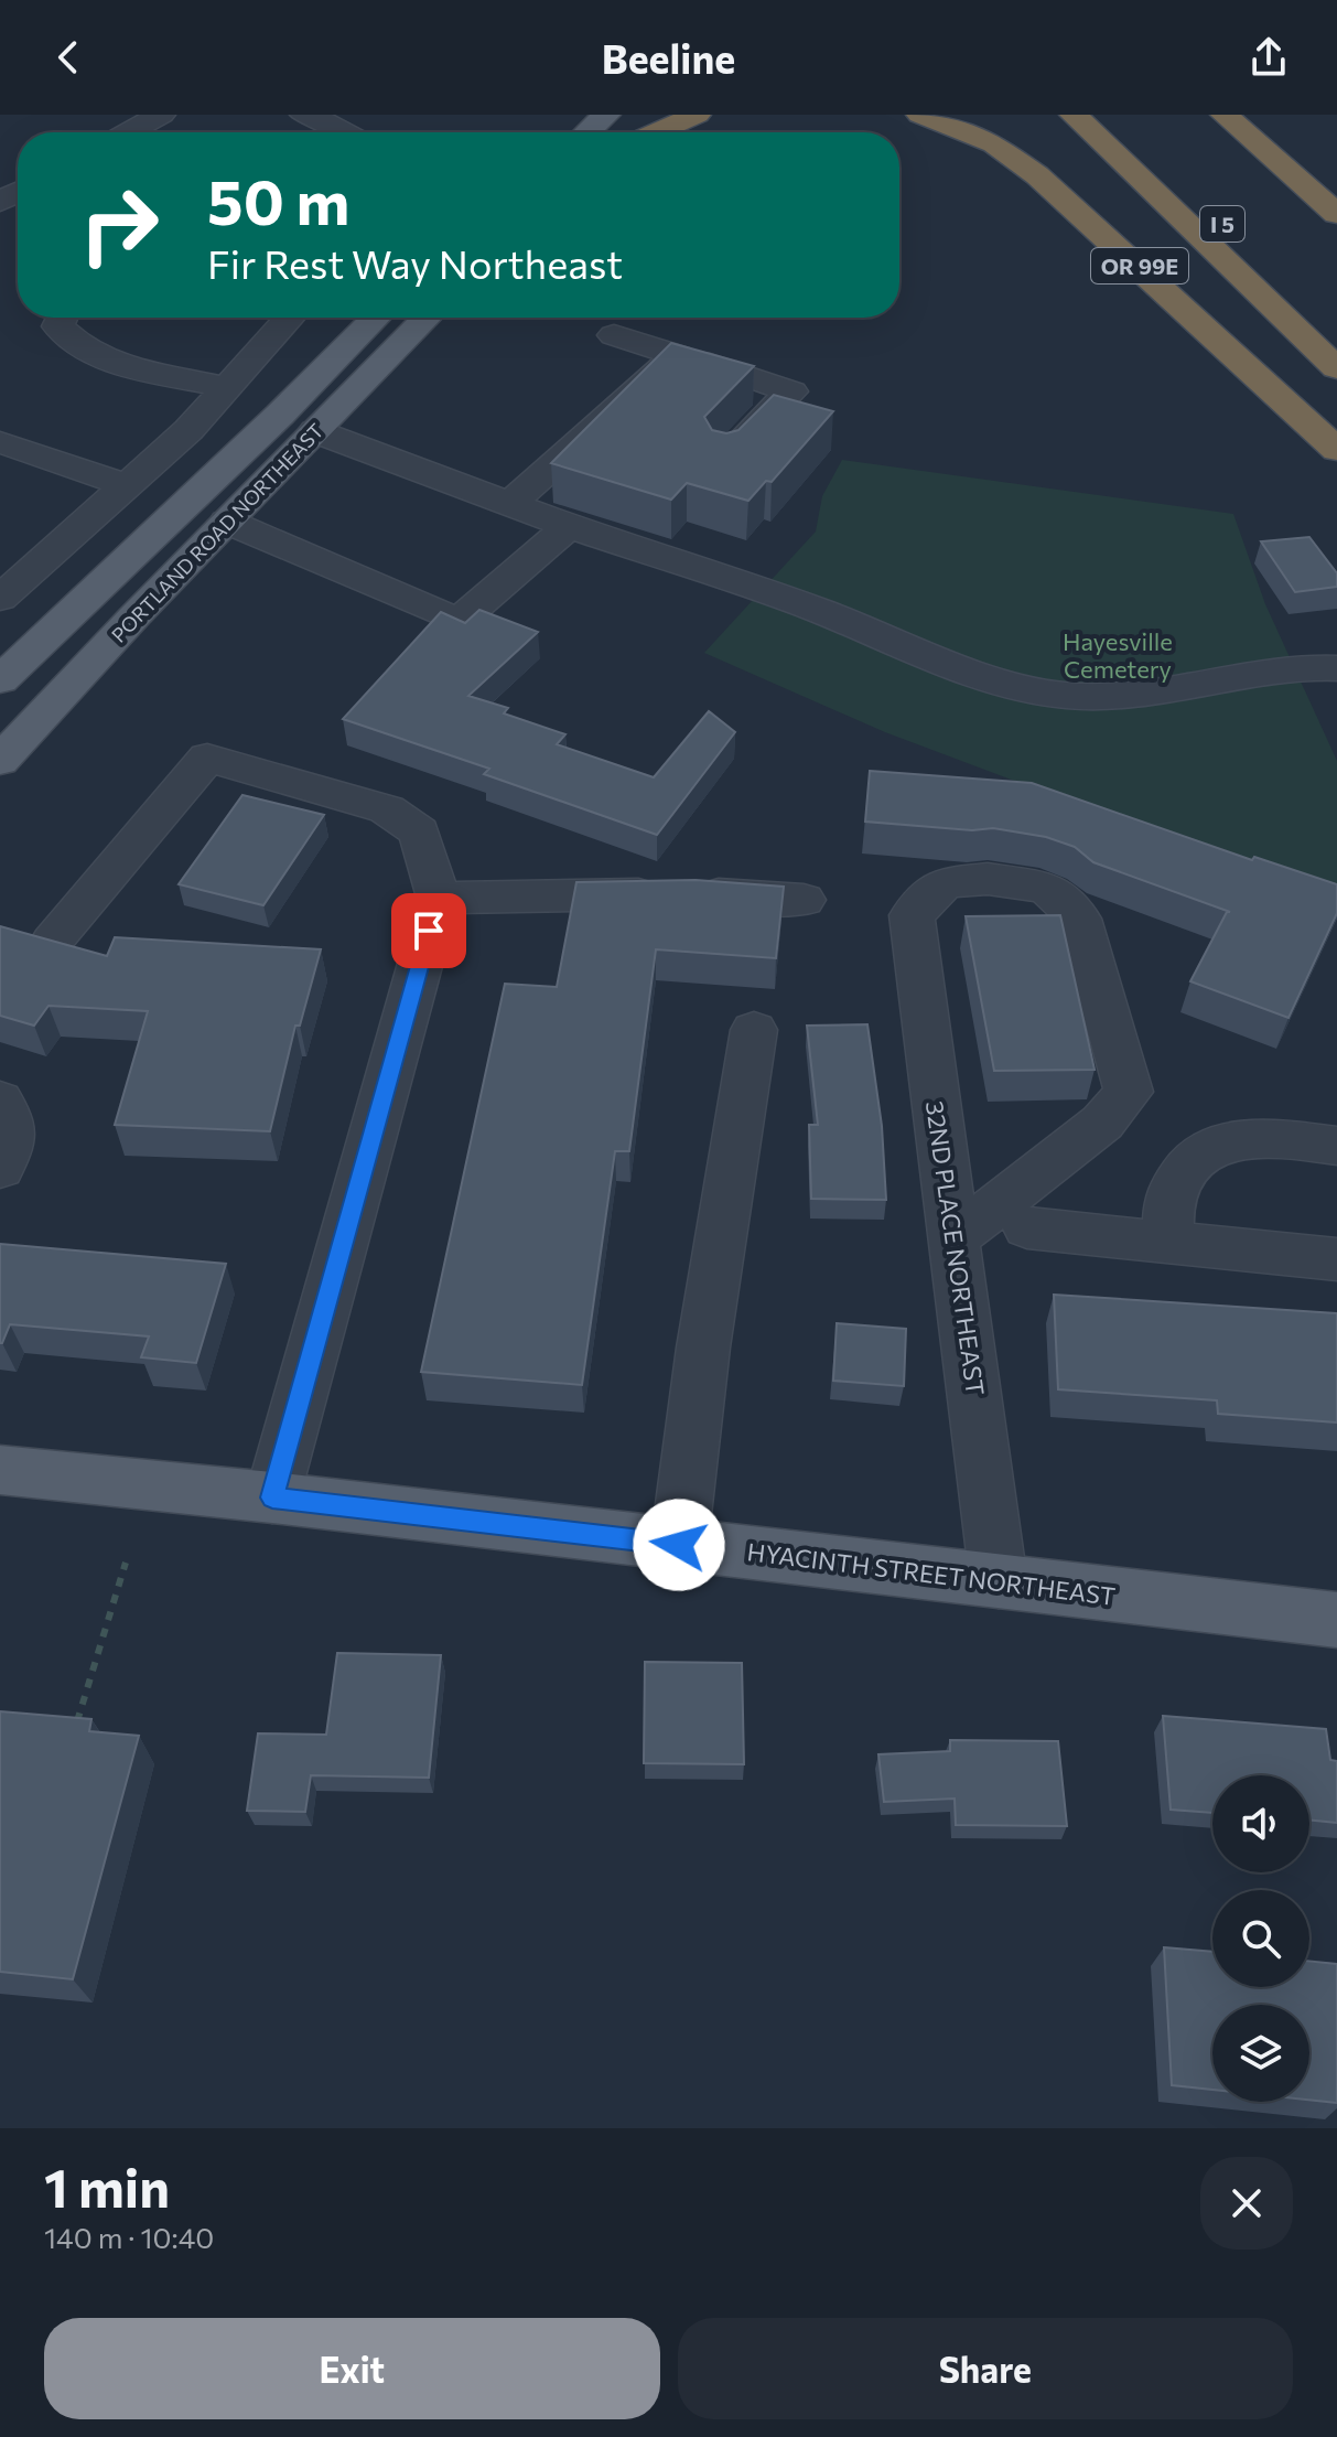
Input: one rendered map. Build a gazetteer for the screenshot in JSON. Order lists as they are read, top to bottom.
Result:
{
  "streets": {
    "highway": ["I 5", "OR 99E"],
    "main road": ["PORTLAND ROAD NORTHEAST", "HYACINTH STREET NORTHEAST"],
    "street": ["32ND PLACE NORTHEAST"]
  },
  "crossings": [
    ["32ND PLACE NORTHEAST", "HYACINTH STREET NORTHEAST"]
  ],
  "parks": ["Hayesville Cemetery"],
  "page": {
    "header": "Beeline",
    "turn": ["50 m", "Fir Rest Way Northeast"],
    "heading": ["1 min", "140 m · 10:40"],
    "buttons": ["Exit", "Share"]
  }
}
